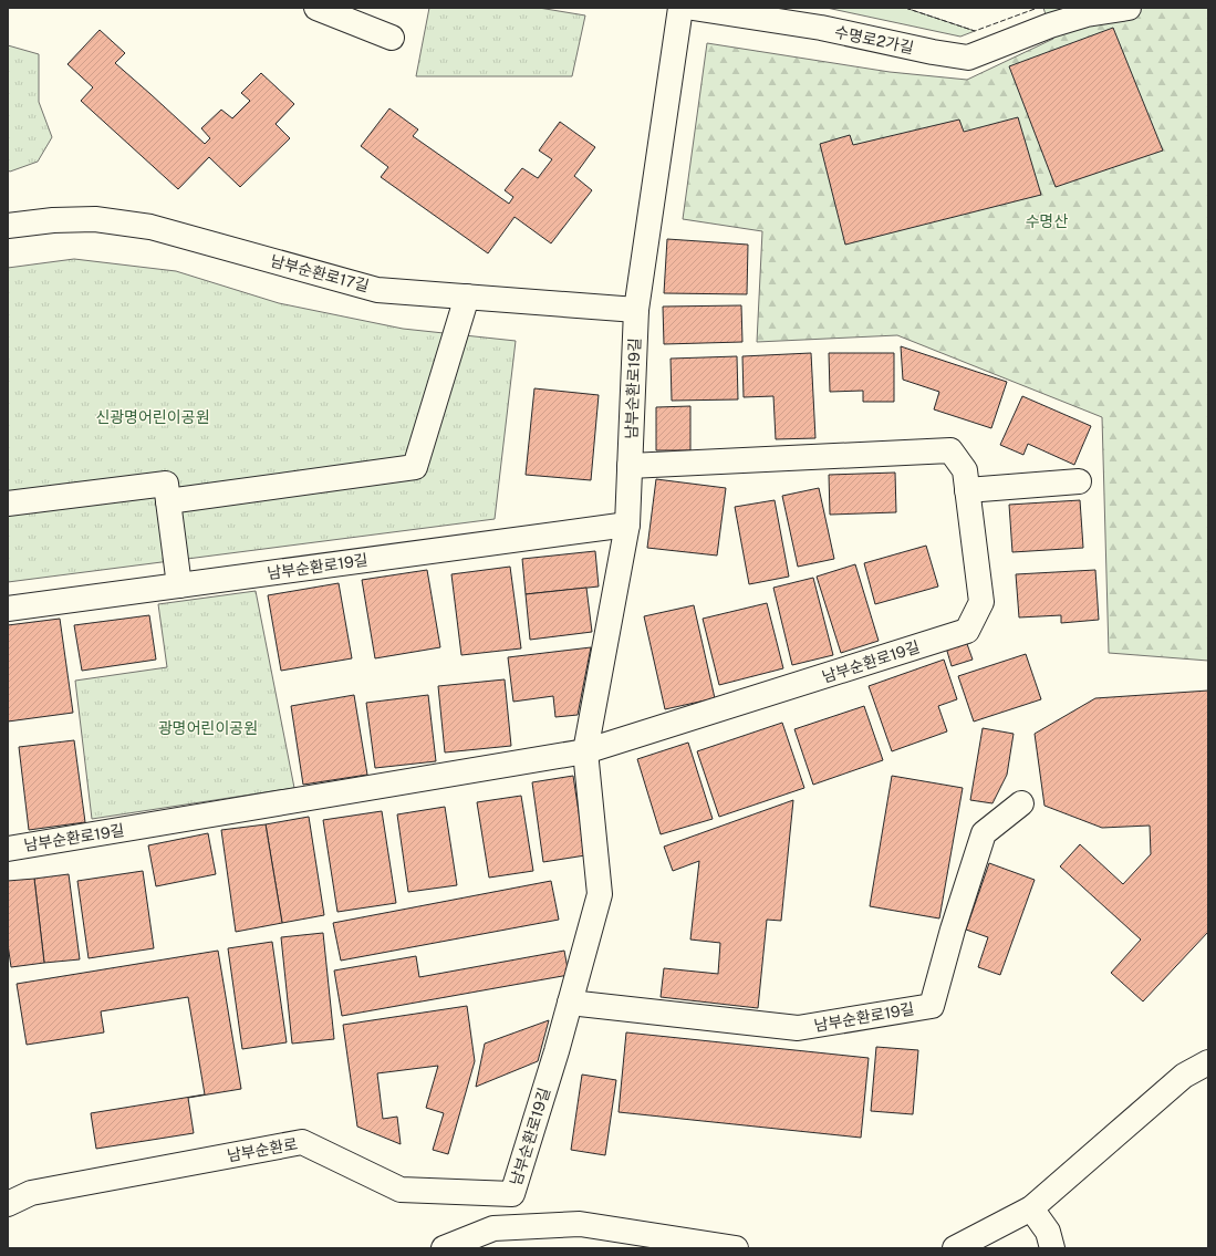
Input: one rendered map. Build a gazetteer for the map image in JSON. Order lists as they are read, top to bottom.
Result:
{
  "streets": {
    "street": [
      "수명로2가길",
      "남부순환로17길",
      "남부순환로19길",
      "남부순환로"
    ]
  },
  "crossings": [
    ["남부순환로17길", "남부순환로19길"],
    ["남부순환로19길", "남부순환로"]
  ],
  "parks": ["수명산", "신광명어린이공원", "광명어린이공원"]
}
